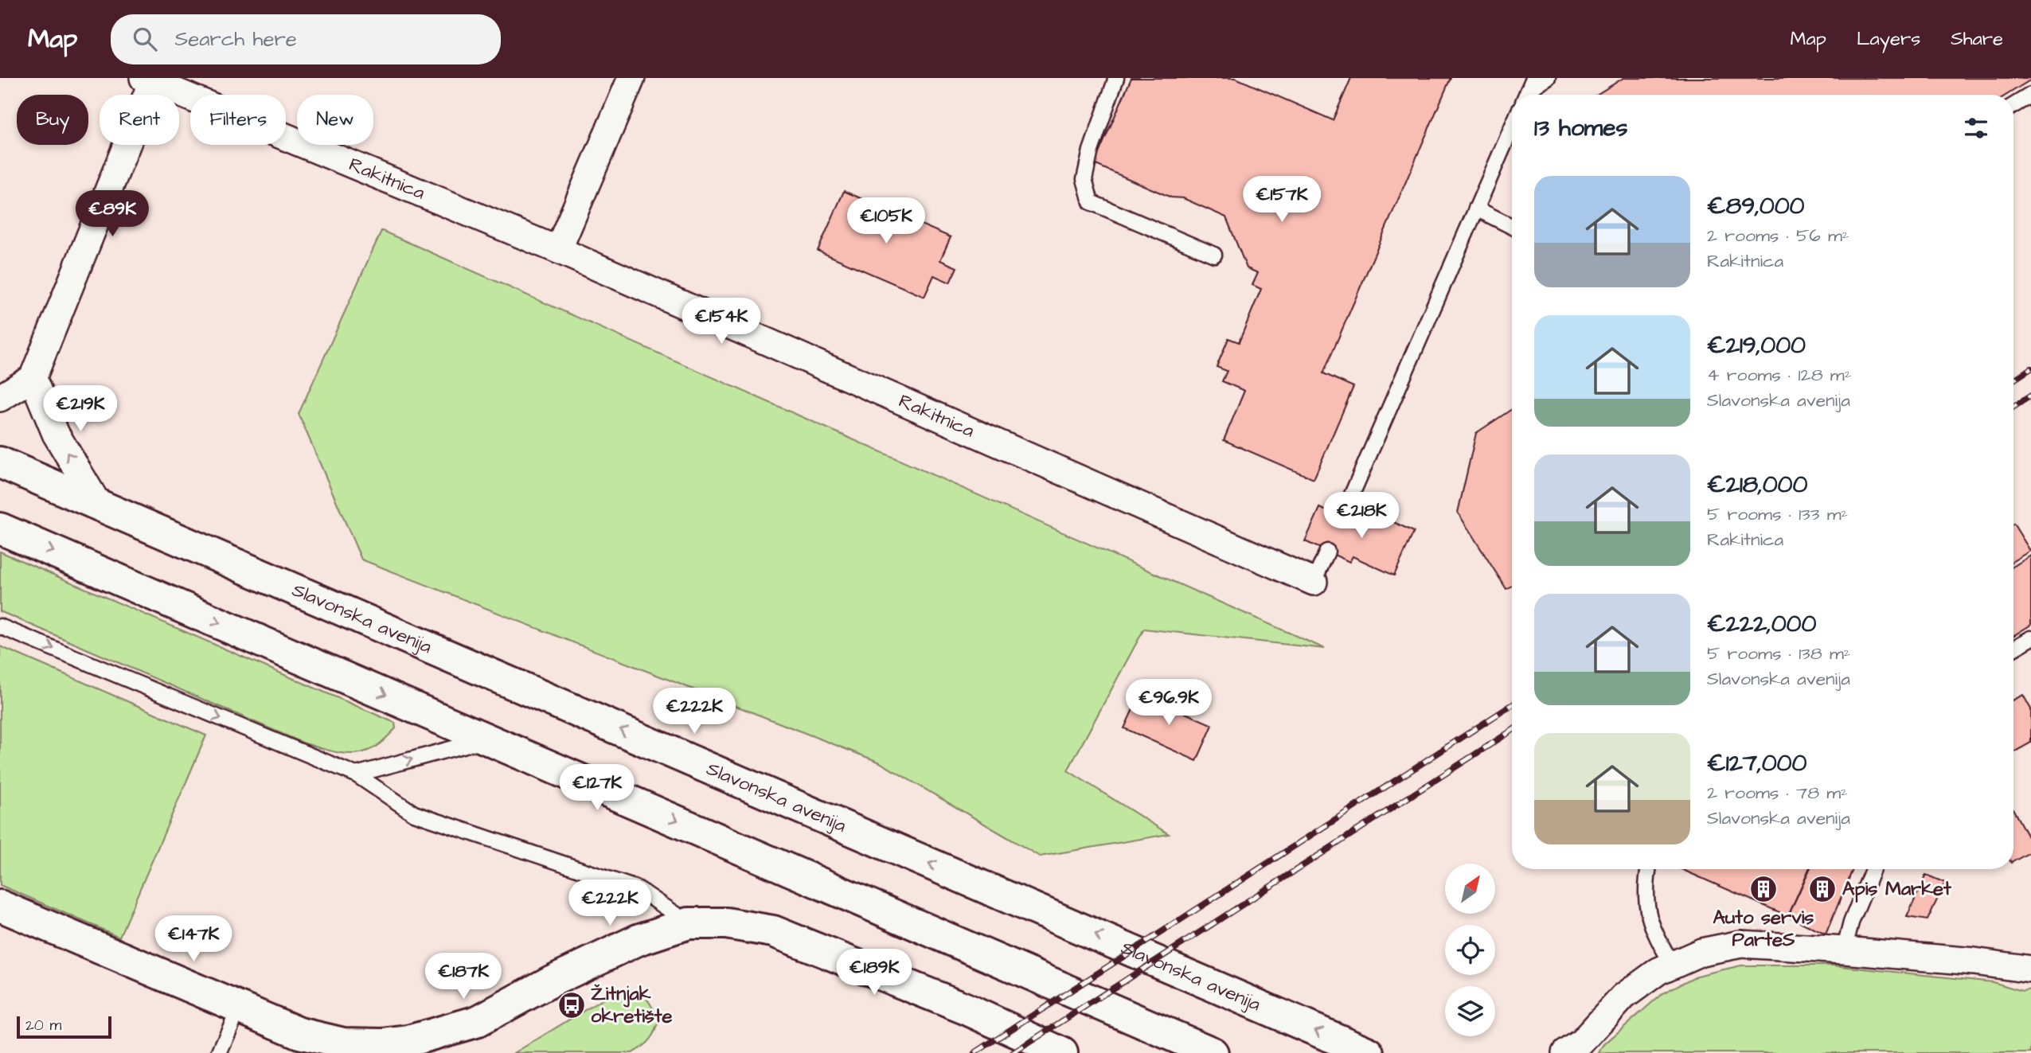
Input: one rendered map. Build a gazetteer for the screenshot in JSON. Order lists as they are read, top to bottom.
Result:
{
  "streets": {
    "main road": ["Slavonska avenija"],
    "street": ["Rakitnica"]
  },
  "places": {
    "building": ["Auto servis ParteS", "Apis Market"],
    "bus stop": ["Žitnjak okretište"]
  },
  "scale_bar": "20 m",
  "north": "top right",
  "page": {
    "header": "Map",
    "search": "Search here",
    "nav": ["Map", "Layers", "Share"],
    "chip": [
      "Buy",
      "Rent",
      "Filters",
      "New"
    ],
    "heading": "13 homes",
    "list": [
      {
        "name": "€89,000",
        "note": "2 rooms · 56 m² · Rakitnica"
      },
      {
        "name": "€219,000",
        "note": "4 rooms · 128 m² · Slavonska avenija"
      },
      {
        "name": "€218,000",
        "note": "5 rooms · 133 m² · Rakitnica"
      },
      {
        "name": "€222,000",
        "note": "5 rooms · 138 m² · Slavonska avenija"
      },
      {
        "name": "€127,000",
        "note": "2 rooms · 78 m² · Slavonska avenija"
      }
    ],
    "price": [
      "€157K",
      "€89K",
      "€105K",
      "€154K",
      "€219K",
      "€218K",
      "€96.9K",
      "€222K",
      "€127K",
      "€222K",
      "€147K",
      "€189K",
      "€187K"
    ],
    "scale": "20 m"
  }
}
